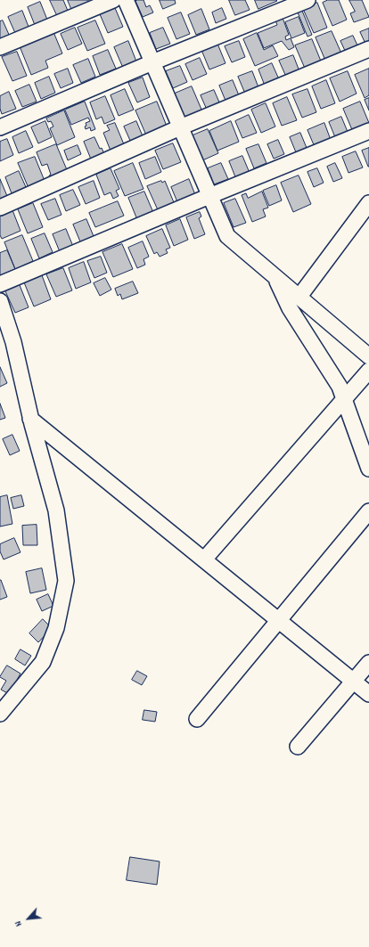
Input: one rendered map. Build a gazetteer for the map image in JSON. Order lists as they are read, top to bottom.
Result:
{
  "north": "bottom left"
}
